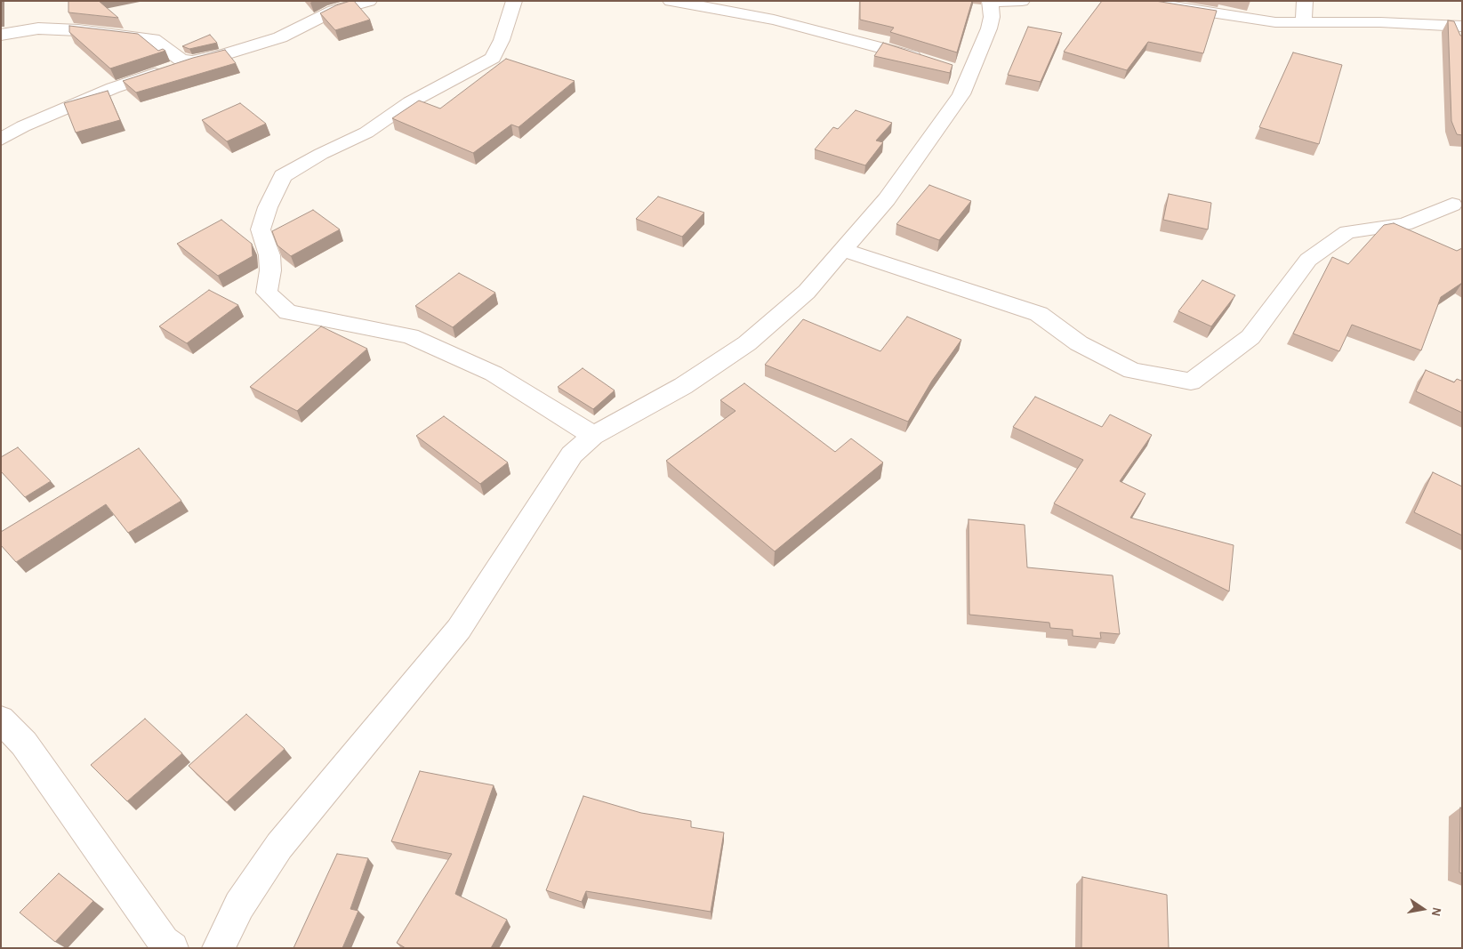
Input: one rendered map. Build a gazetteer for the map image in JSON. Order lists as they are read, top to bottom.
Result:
{
  "north": "right"
}
